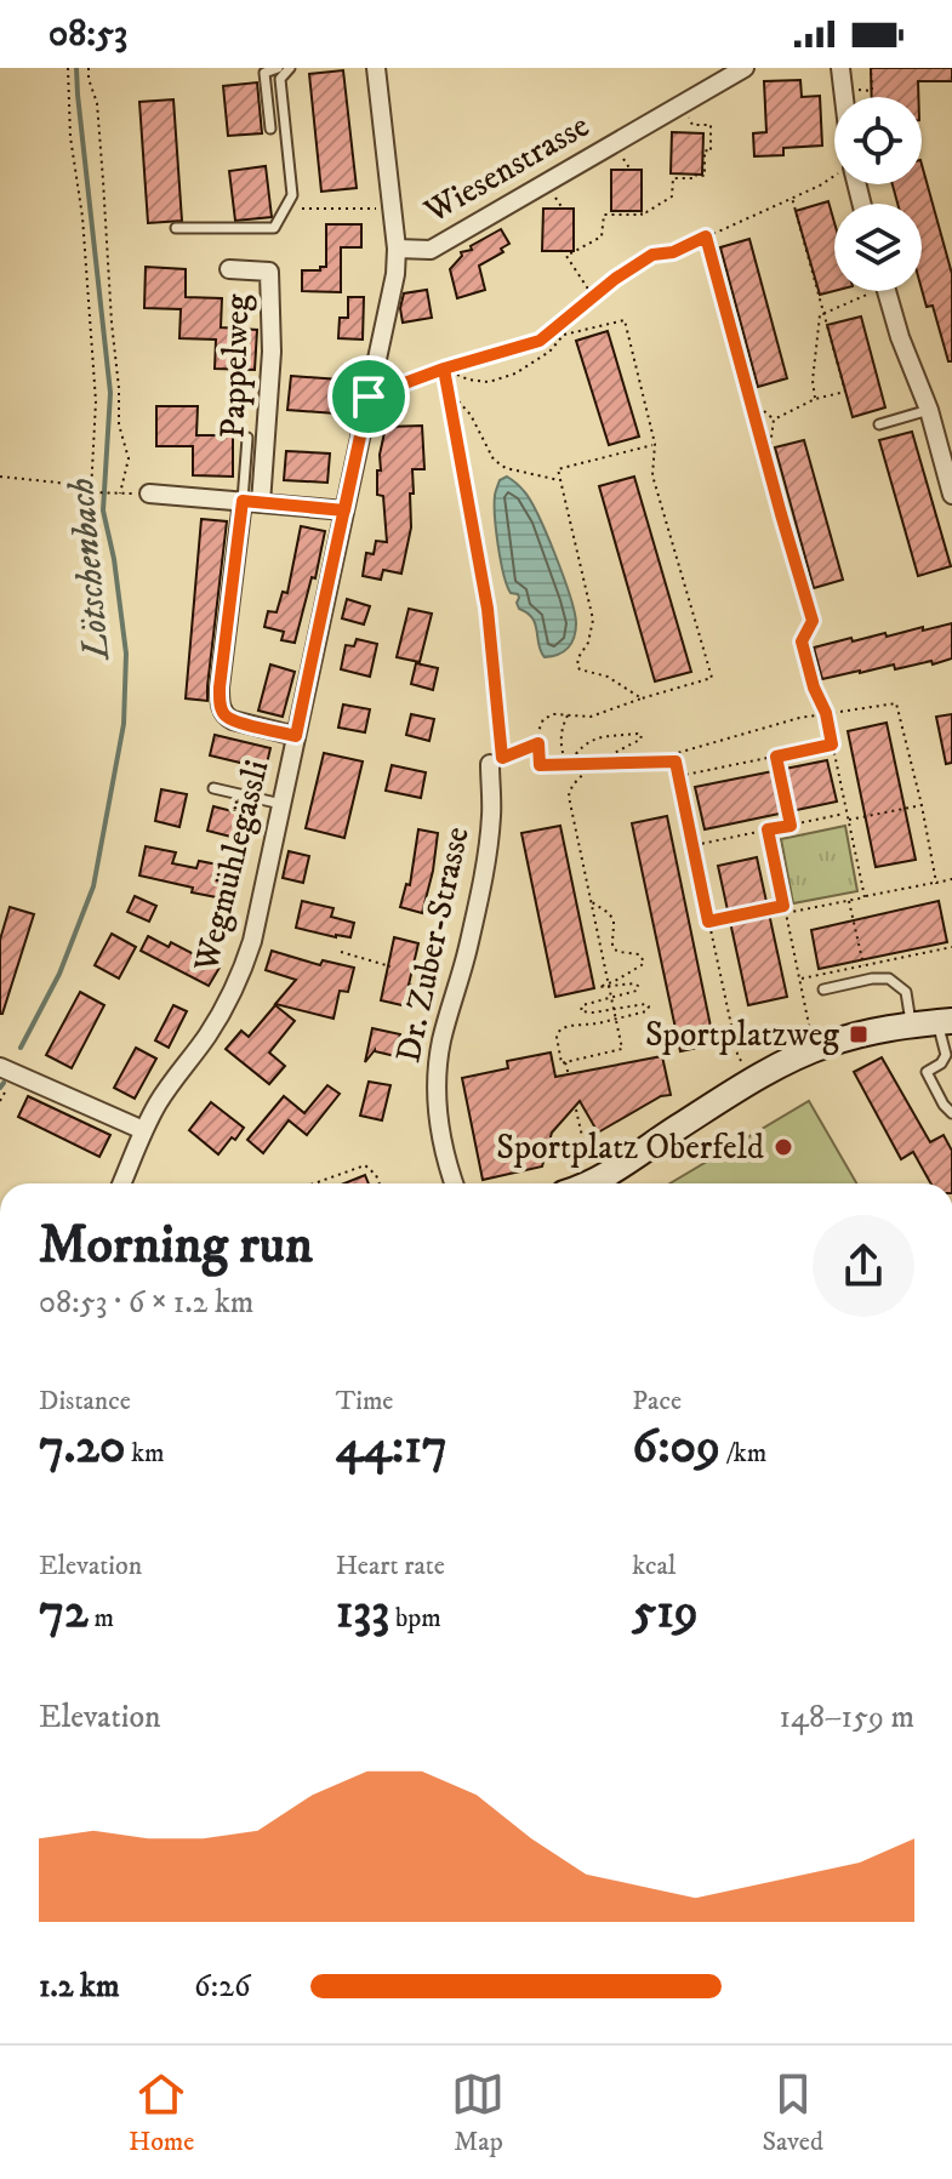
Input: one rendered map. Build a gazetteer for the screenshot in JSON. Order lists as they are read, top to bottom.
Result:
{
  "streets": {
    "street": [
      "Wiesenstrasse",
      "Pappelweg",
      "Wegmühlegässli",
      "Dr. Zuber-Strasse"
    ]
  },
  "crossings": [
    ["Wiesenstrasse", "Wegmühlegässli"]
  ],
  "water": ["Lötschenbach"],
  "places": {
    "transit": ["Sportplatzweg"],
    "other": ["Sportplatz Oberfeld"]
  },
  "page": {
    "status": "08:53",
    "heading": ["Morning run", "08:53 · 6 × 1.2 km"],
    "stats": [
      ["Distance", "7.20 km"],
      ["Time", "44:17"],
      ["Pace", "6:09 /km"],
      ["Elevation", "72 m"],
      ["Heart rate", "133 bpm"],
      ["kcal", "519"]
    ],
    "chart": ["Elevation", "148–159 m"],
    "list": [
      {
        "name": "1.2 km",
        "note": "6:26"
      }
    ],
    "tabs": ["Home", "Map", "Saved"]
  }
}
